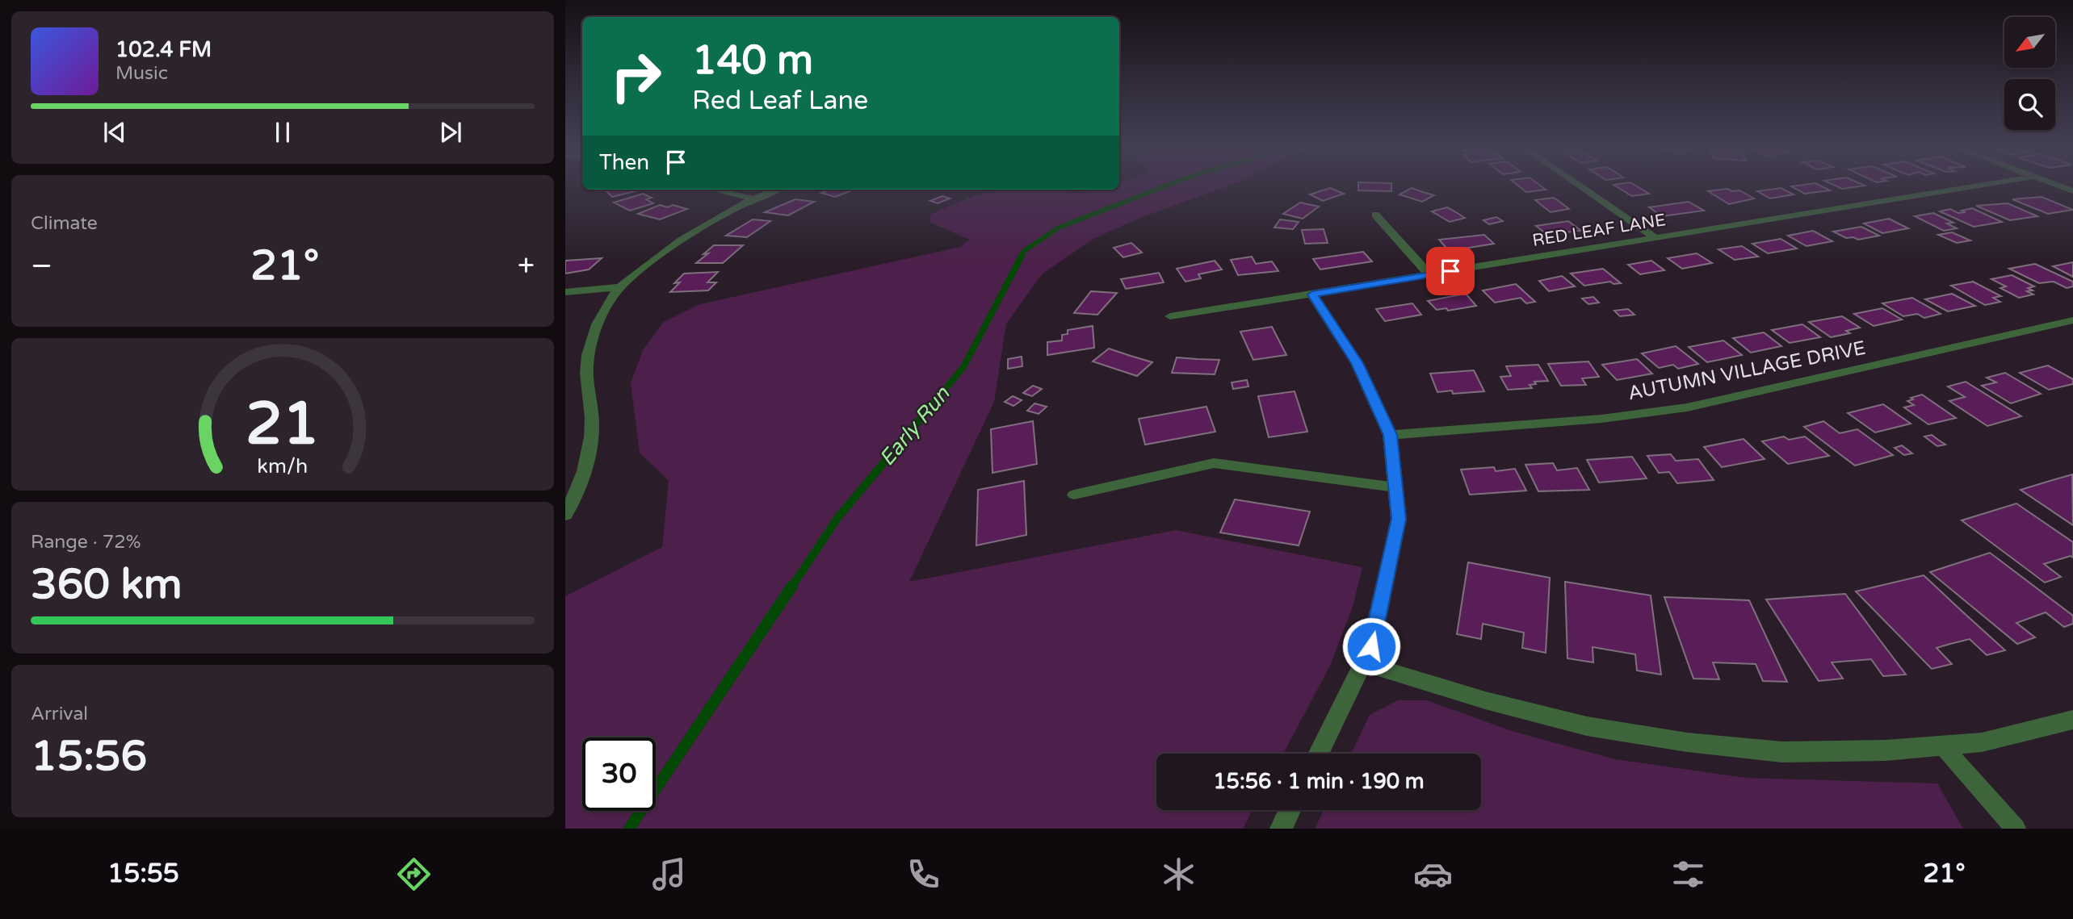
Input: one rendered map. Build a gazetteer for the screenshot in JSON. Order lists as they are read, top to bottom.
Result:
{
  "streets": {
    "street": ["RED LEAF LANE", "AUTUMN VILLAGE DRIVE"]
  },
  "water": ["Early Run"],
  "north": "bottom left",
  "page": {
    "turn": ["140 m", "Red Leaf Lane"],
    "song": ["102.4 FM", "Music"],
    "then": "Then",
    "tile": [
      "Climate",
      ["Range · 72%", "360 km"],
      ["Arrival", "15:56"]
    ],
    "heat": ["−", "21°", "+"],
    "limit": "30",
    "trip": "15:56 · 1 min · 190 m",
    "tabs": ["15:55", "21°"],
    "gauge": ["21", "km/h"]
  }
}
